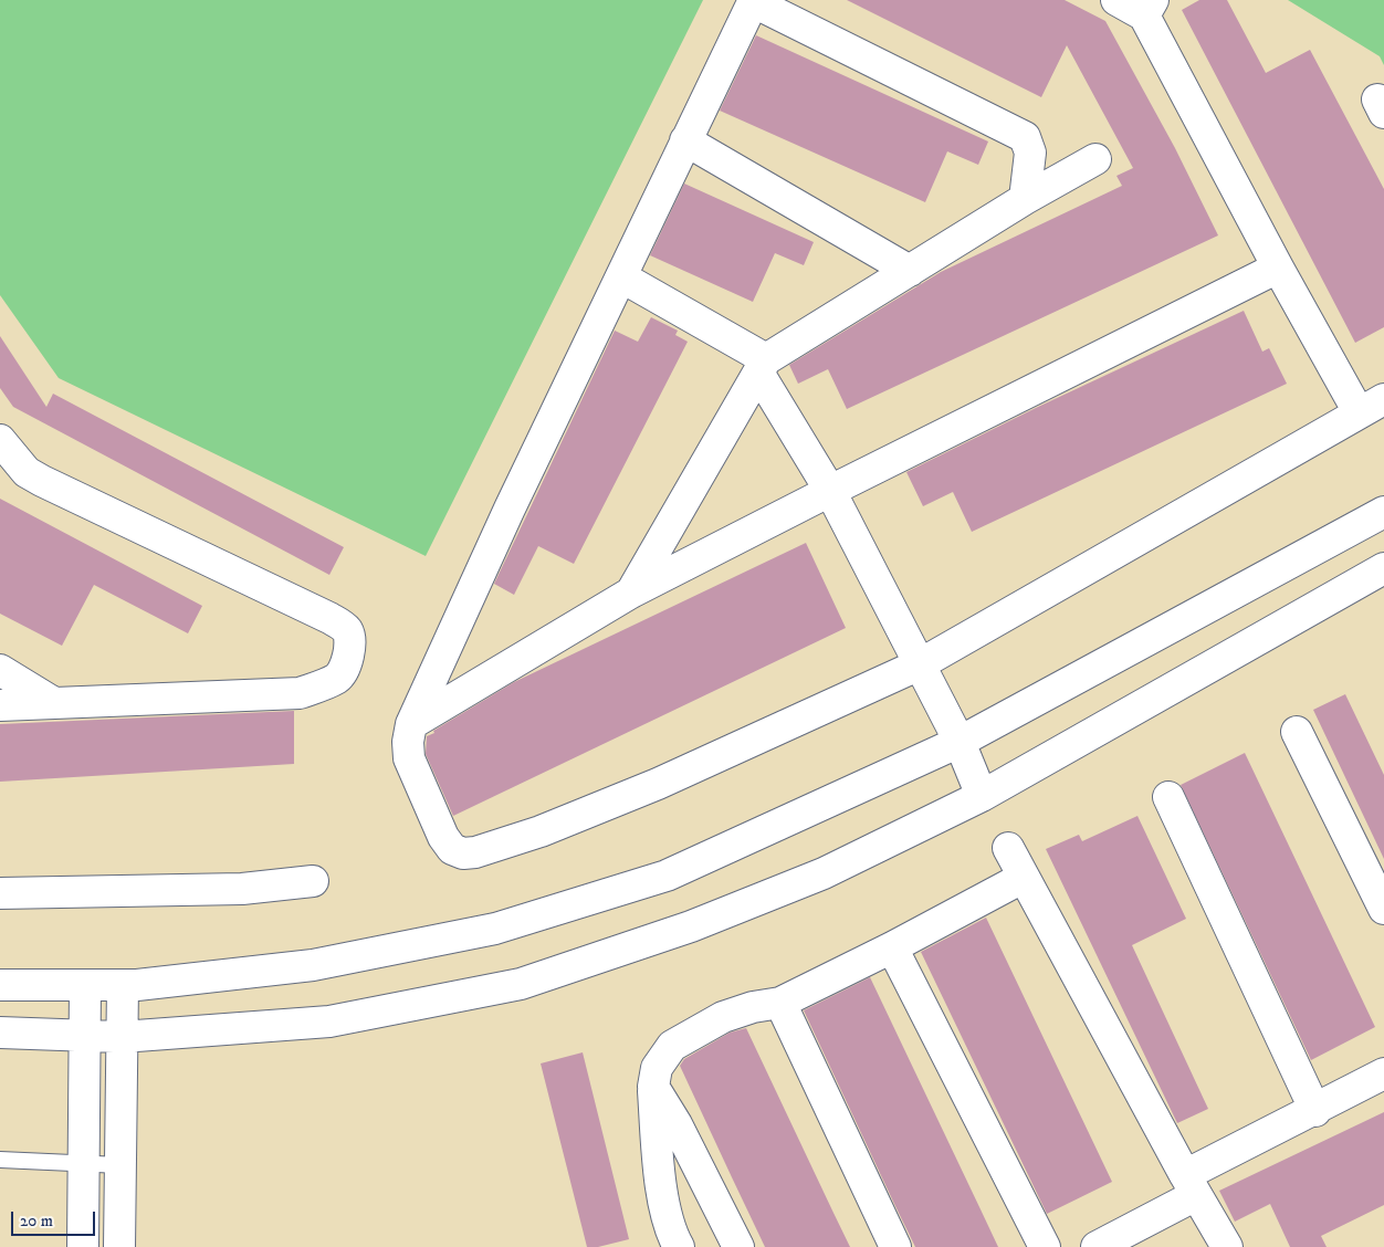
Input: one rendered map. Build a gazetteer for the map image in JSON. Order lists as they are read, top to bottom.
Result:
{
  "scale_bar": "20 m"
}
